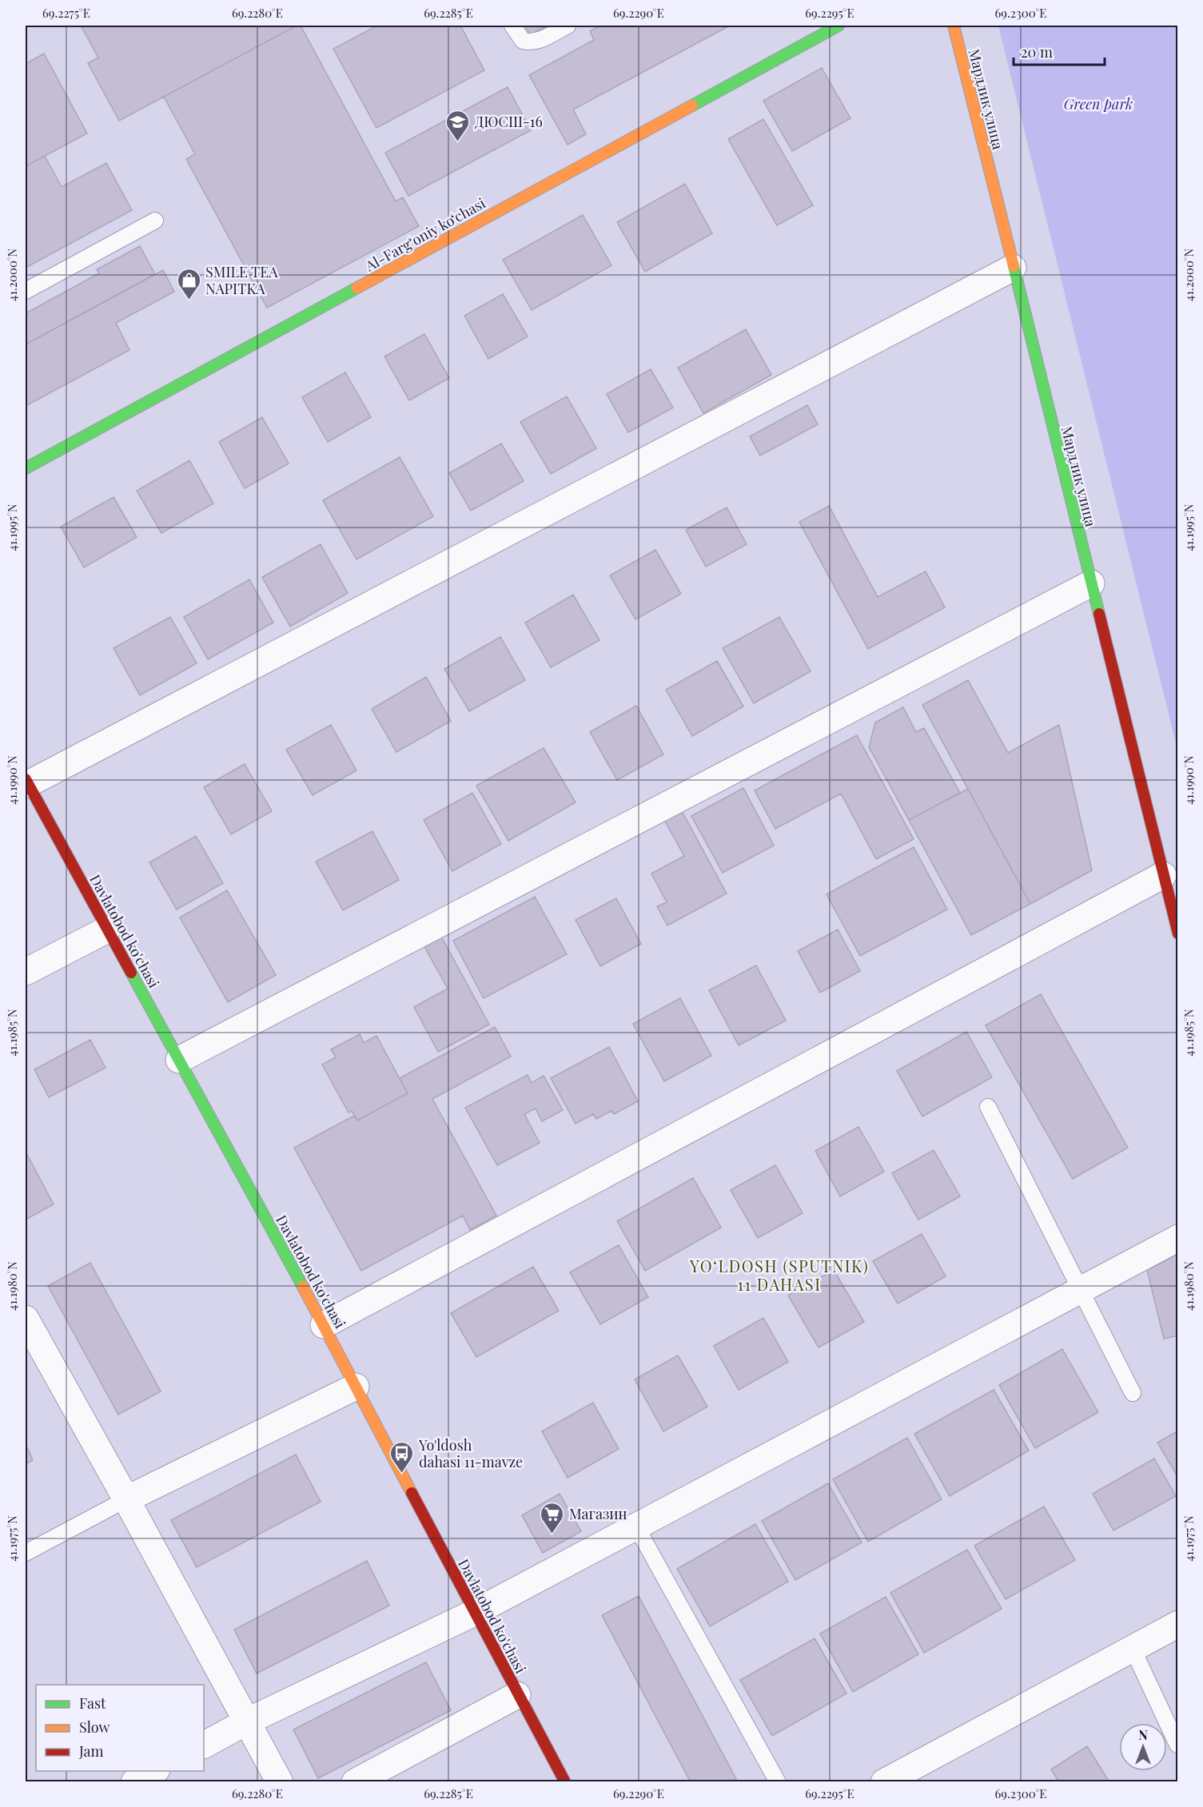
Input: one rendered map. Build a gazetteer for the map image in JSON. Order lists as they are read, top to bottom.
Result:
{
  "streets": {
    "street": ["Мардлик улица", "Al-Farg‘oniy ko‘chasi", "Davlatobod ko'chasi"]
  },
  "districts": ["YO‘LDOSH (SPUTNIK) 11 DAHASI"],
  "parks": ["Green park"],
  "places": {
    "school or university": ["ДЮСШ-16"],
    "shop": ["SMILE TEA NAPITKA"],
    "bus stop": ["Yo'ldosh dahasi 11-mavze"],
    "supermarket": ["Магазин"]
  },
  "legend": ["Fast", "Slow", "Jam"],
  "scale_bar": "20 m",
  "north": "top",
  "coordinates": [
    "69.2275°E",
    "69.2280°E",
    "69.2285°E",
    "69.2290°E",
    "69.2295°E",
    "69.2300°E",
    "41.2000°N",
    "41.1995°N",
    "41.1990°N",
    "41.1985°N",
    "41.1980°N",
    "41.1975°N"
  ]
}
